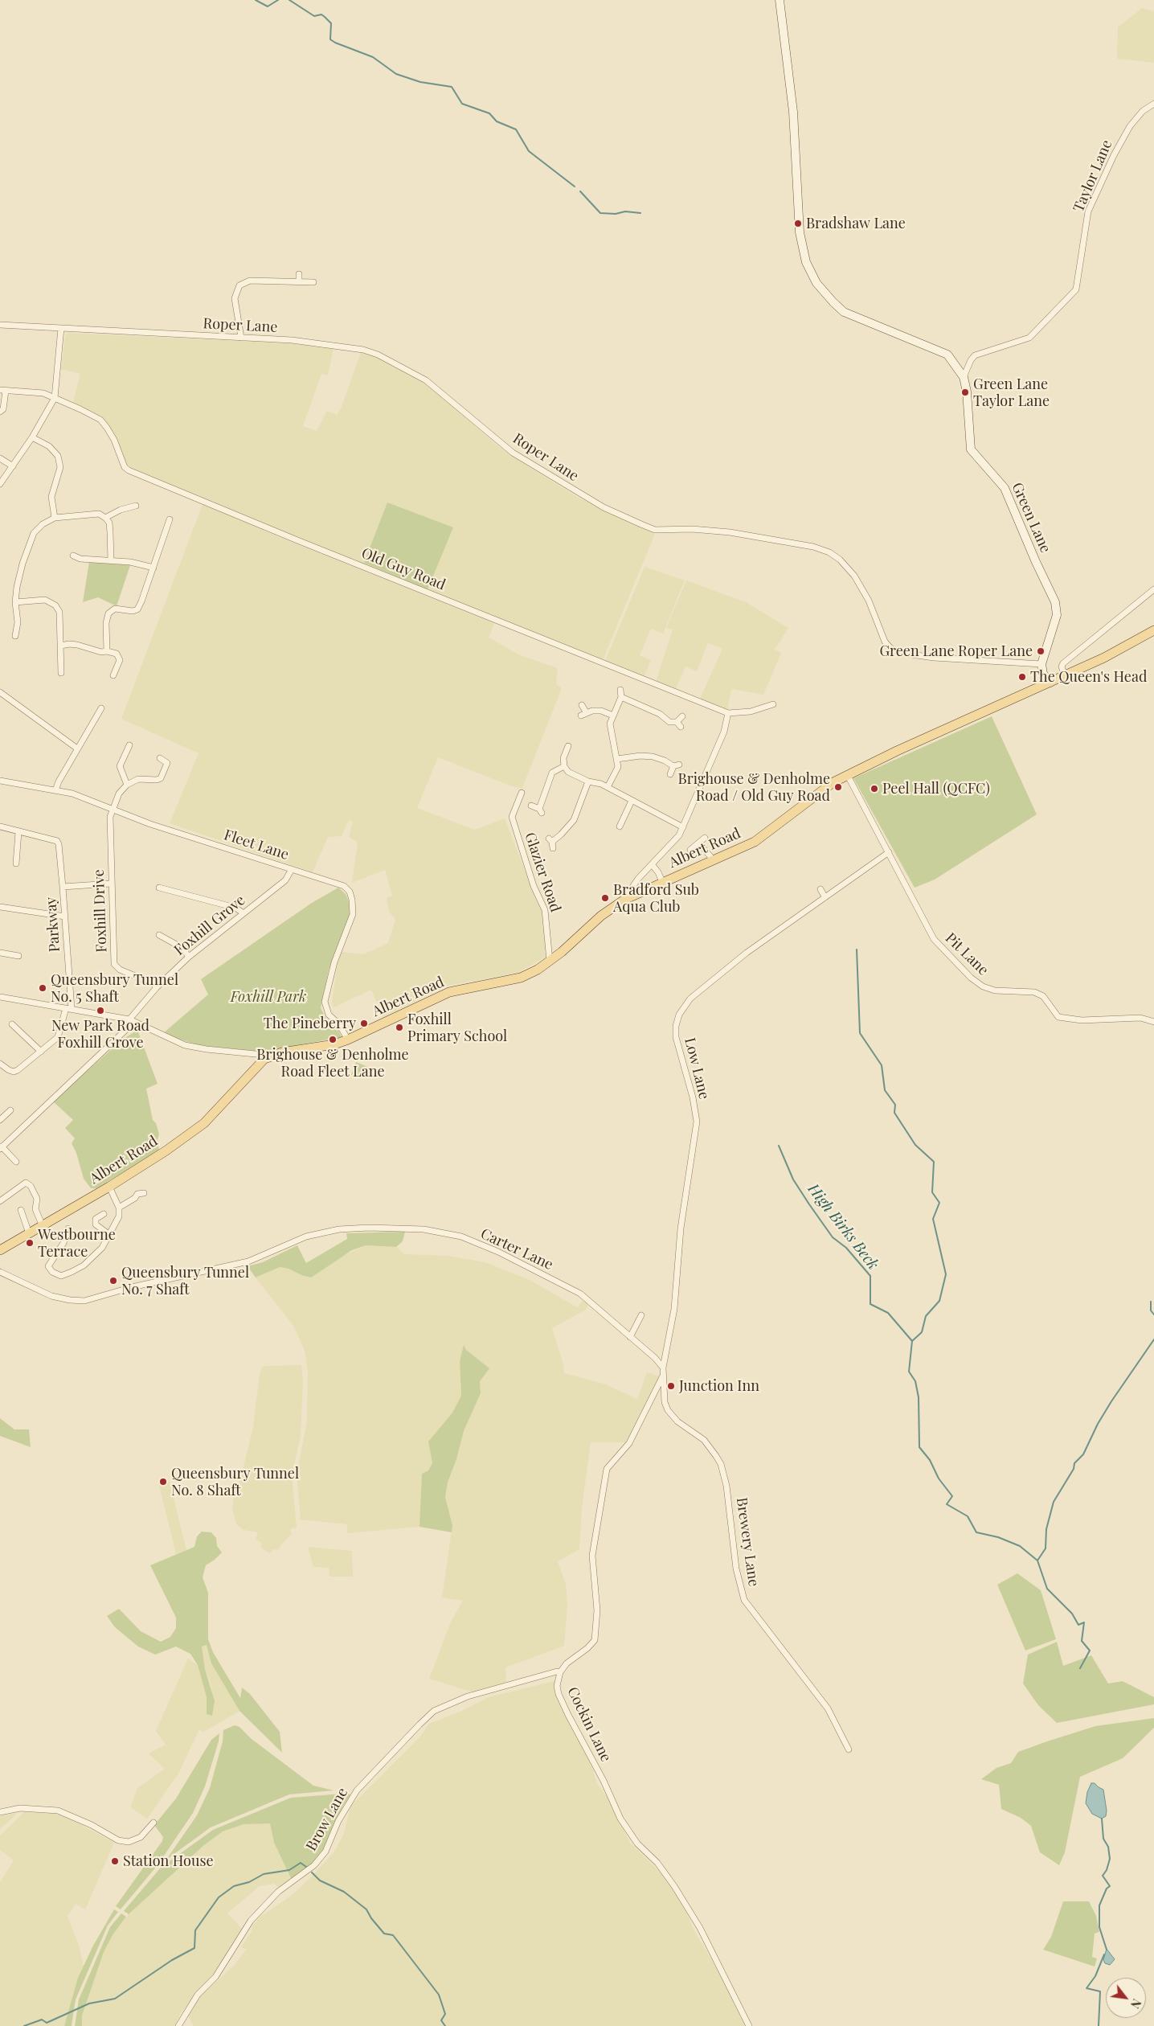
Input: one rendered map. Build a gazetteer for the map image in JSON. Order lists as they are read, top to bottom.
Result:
{
  "streets": {
    "main road": ["Albert Road"],
    "street": [
      "Taylor Lane",
      "Roper Lane",
      "Green Lane",
      "Old Guy Road",
      "Fleet Lane",
      "Glazier Road",
      "Foxhill Drive",
      "Parkway",
      "Foxhill Grove",
      "Pit Lane",
      "Low Lane",
      "Carter Lane",
      "Brewery Lane",
      "Cockin Lane",
      "Brow Lane"
    ]
  },
  "crossings": [
    ["Taylor Lane", "Green Lane"],
    ["Roper Lane", "Green Lane"],
    ["Fleet Lane", "Albert Road"],
    ["Fleet Lane", "Foxhill Drive"],
    ["Fleet Lane", "Foxhill Grove"],
    ["Albert Road", "Glazier Road"],
    ["Albert Road", "Pit Lane"],
    ["Foxhill Drive", "Foxhill Grove"],
    ["Pit Lane", "Low Lane"],
    ["Low Lane", "Carter Lane"],
    ["Brewery Lane", "Cockin Lane"],
    ["Cockin Lane", "Brow Lane"]
  ],
  "water": ["High Birks Beck"],
  "parks": ["Foxhill Park"],
  "places": [
    "Bradshaw Lane",
    "Green Lane Taylor Lane",
    "Green Lane Roper Lane",
    "The Queen's Head",
    "Brighouse & Denholme Road / Old Guy Road",
    "Peel Hall (QCFC)",
    "Bradford Sub Aqua Club",
    "Queensbury Tunnel No. 5 Shaft",
    "New Park Road Foxhill Grove",
    "The Pineberry",
    "Foxhill Primary School",
    "Brighouse & Denholme Road Fleet Lane",
    "Westbourne Terrace",
    "Queensbury Tunnel No. 7 Shaft",
    "Junction Inn",
    "Queensbury Tunnel No. 8 Shaft",
    "Station House"
  ],
  "north": "bottom right"
}
